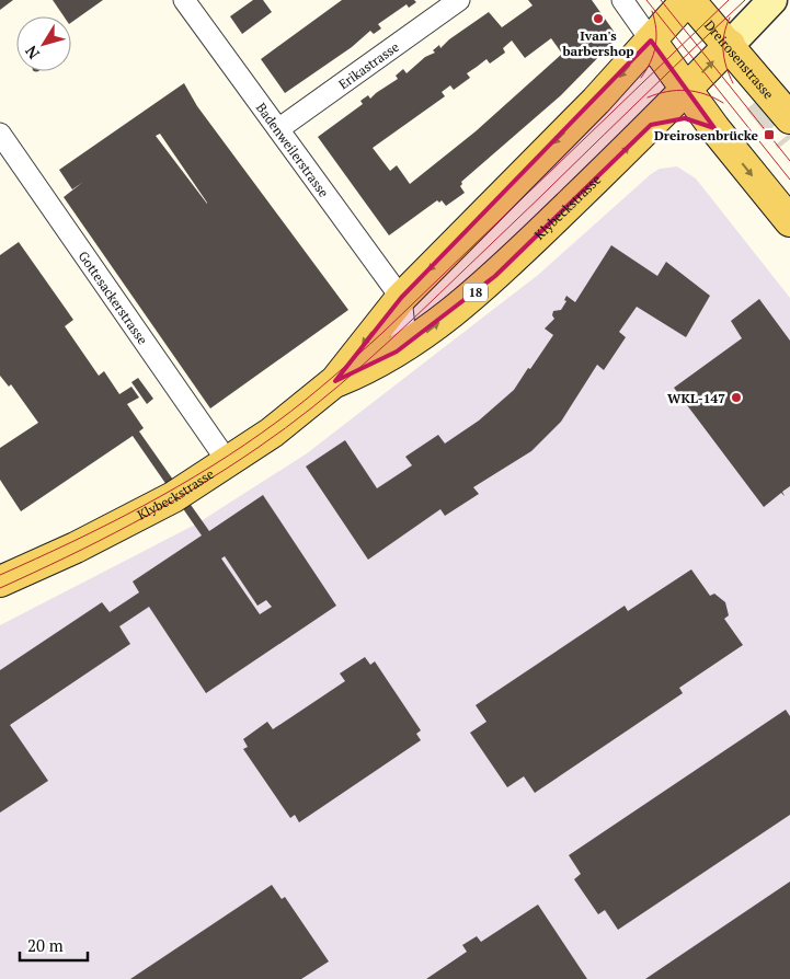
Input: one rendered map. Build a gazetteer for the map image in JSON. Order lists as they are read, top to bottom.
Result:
{
  "streets": {
    "main road": ["Dreirosenstrasse", "Klybeckstrasse", "18"],
    "street": ["Erikastrasse", "Badenweilerstrasse", "Gottesackerstrasse"]
  },
  "crossings": [
    ["Dreirosenstrasse", "Klybeckstrasse"],
    ["Erikastrasse", "Badenweilerstrasse"],
    ["Badenweilerstrasse", "Klybeckstrasse"],
    ["Klybeckstrasse", "Gottesackerstrasse"]
  ],
  "places": {
    "other": ["Ivan's barbershop", "WKL-147"],
    "transit": ["Dreirosenbrücke"]
  },
  "scale_bar": "20 m",
  "north": "bottom left"
}
